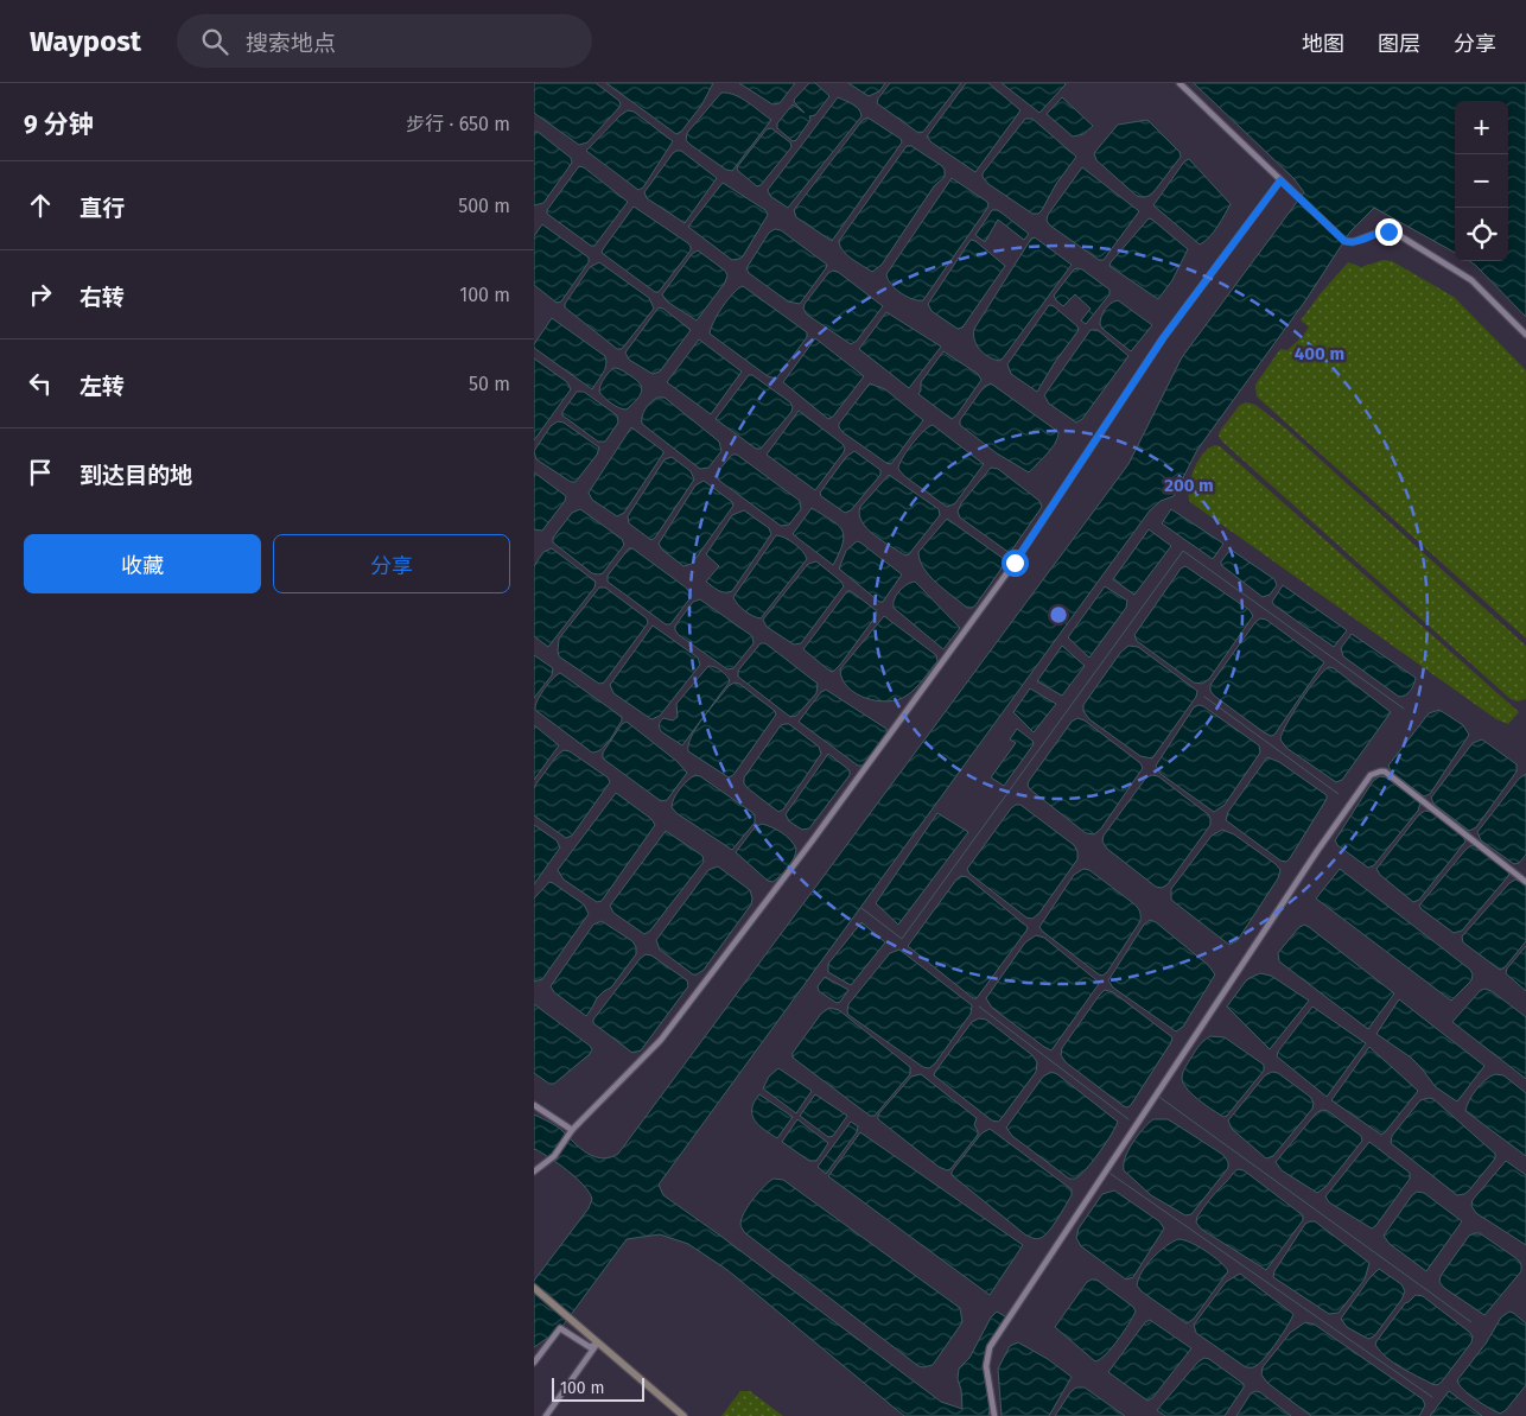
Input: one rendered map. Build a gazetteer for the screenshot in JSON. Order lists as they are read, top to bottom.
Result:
{
  "scale_bar": "100 m",
  "page": {
    "header": "Waypost",
    "search": "搜索地点",
    "nav": ["地图", "图层", "分享"],
    "heading": ["9 分钟", "步行 · 650 m"],
    "map_buttons": ["+", "−"],
    "list": [
      ["直行", "500 m"],
      ["右转", "100 m"],
      ["左转", "50 m"],
      "到达目的地"
    ],
    "buttons": ["收藏", "分享"],
    "scale": "100 m"
  },
  "rings": ["400 m", "200 m"]
}
